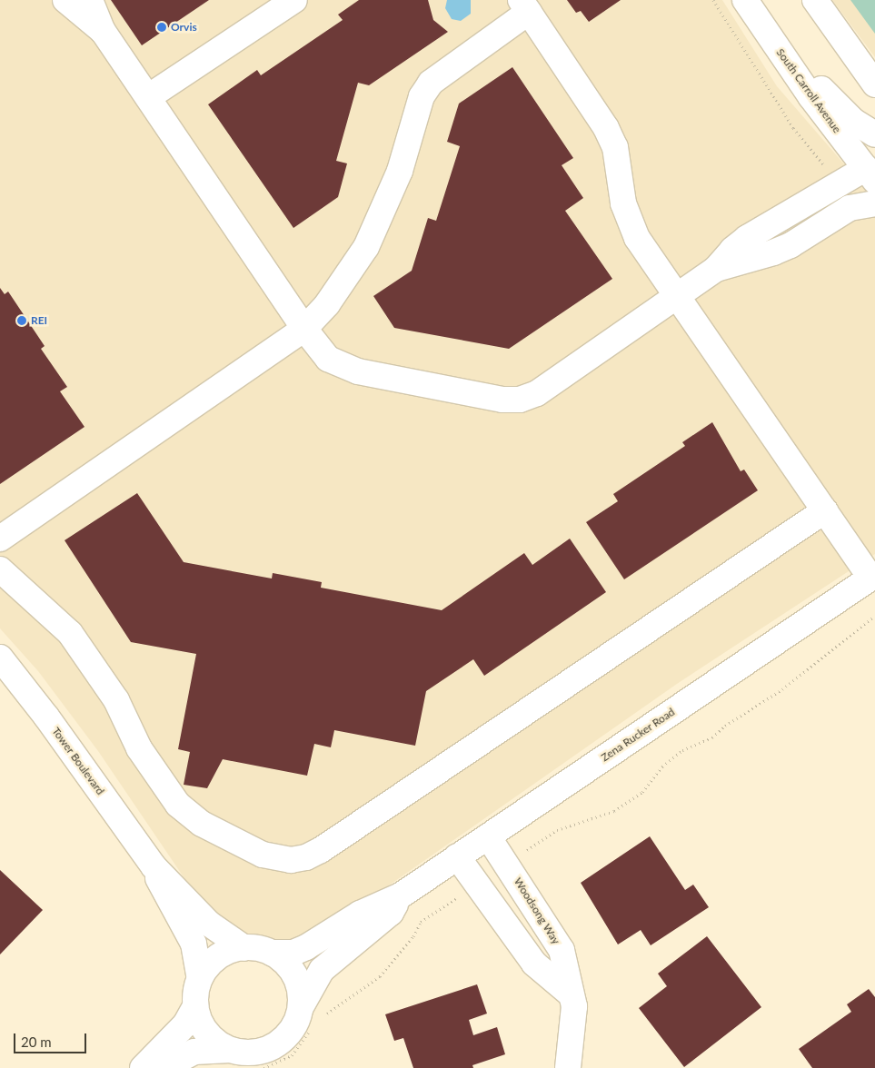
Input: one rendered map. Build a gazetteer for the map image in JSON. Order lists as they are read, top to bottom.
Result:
{
  "streets": {
    "street": [
      "South Carroll Avenue",
      "Zena Rucker Road",
      "Tower Boulevard",
      "Woodsong Way"
    ]
  },
  "crossings": [
    ["Zena Rucker Road", "Tower Boulevard"],
    ["Zena Rucker Road", "Woodsong Way"]
  ],
  "places": ["Orvis", "REI"],
  "scale_bar": "20 m"
}
